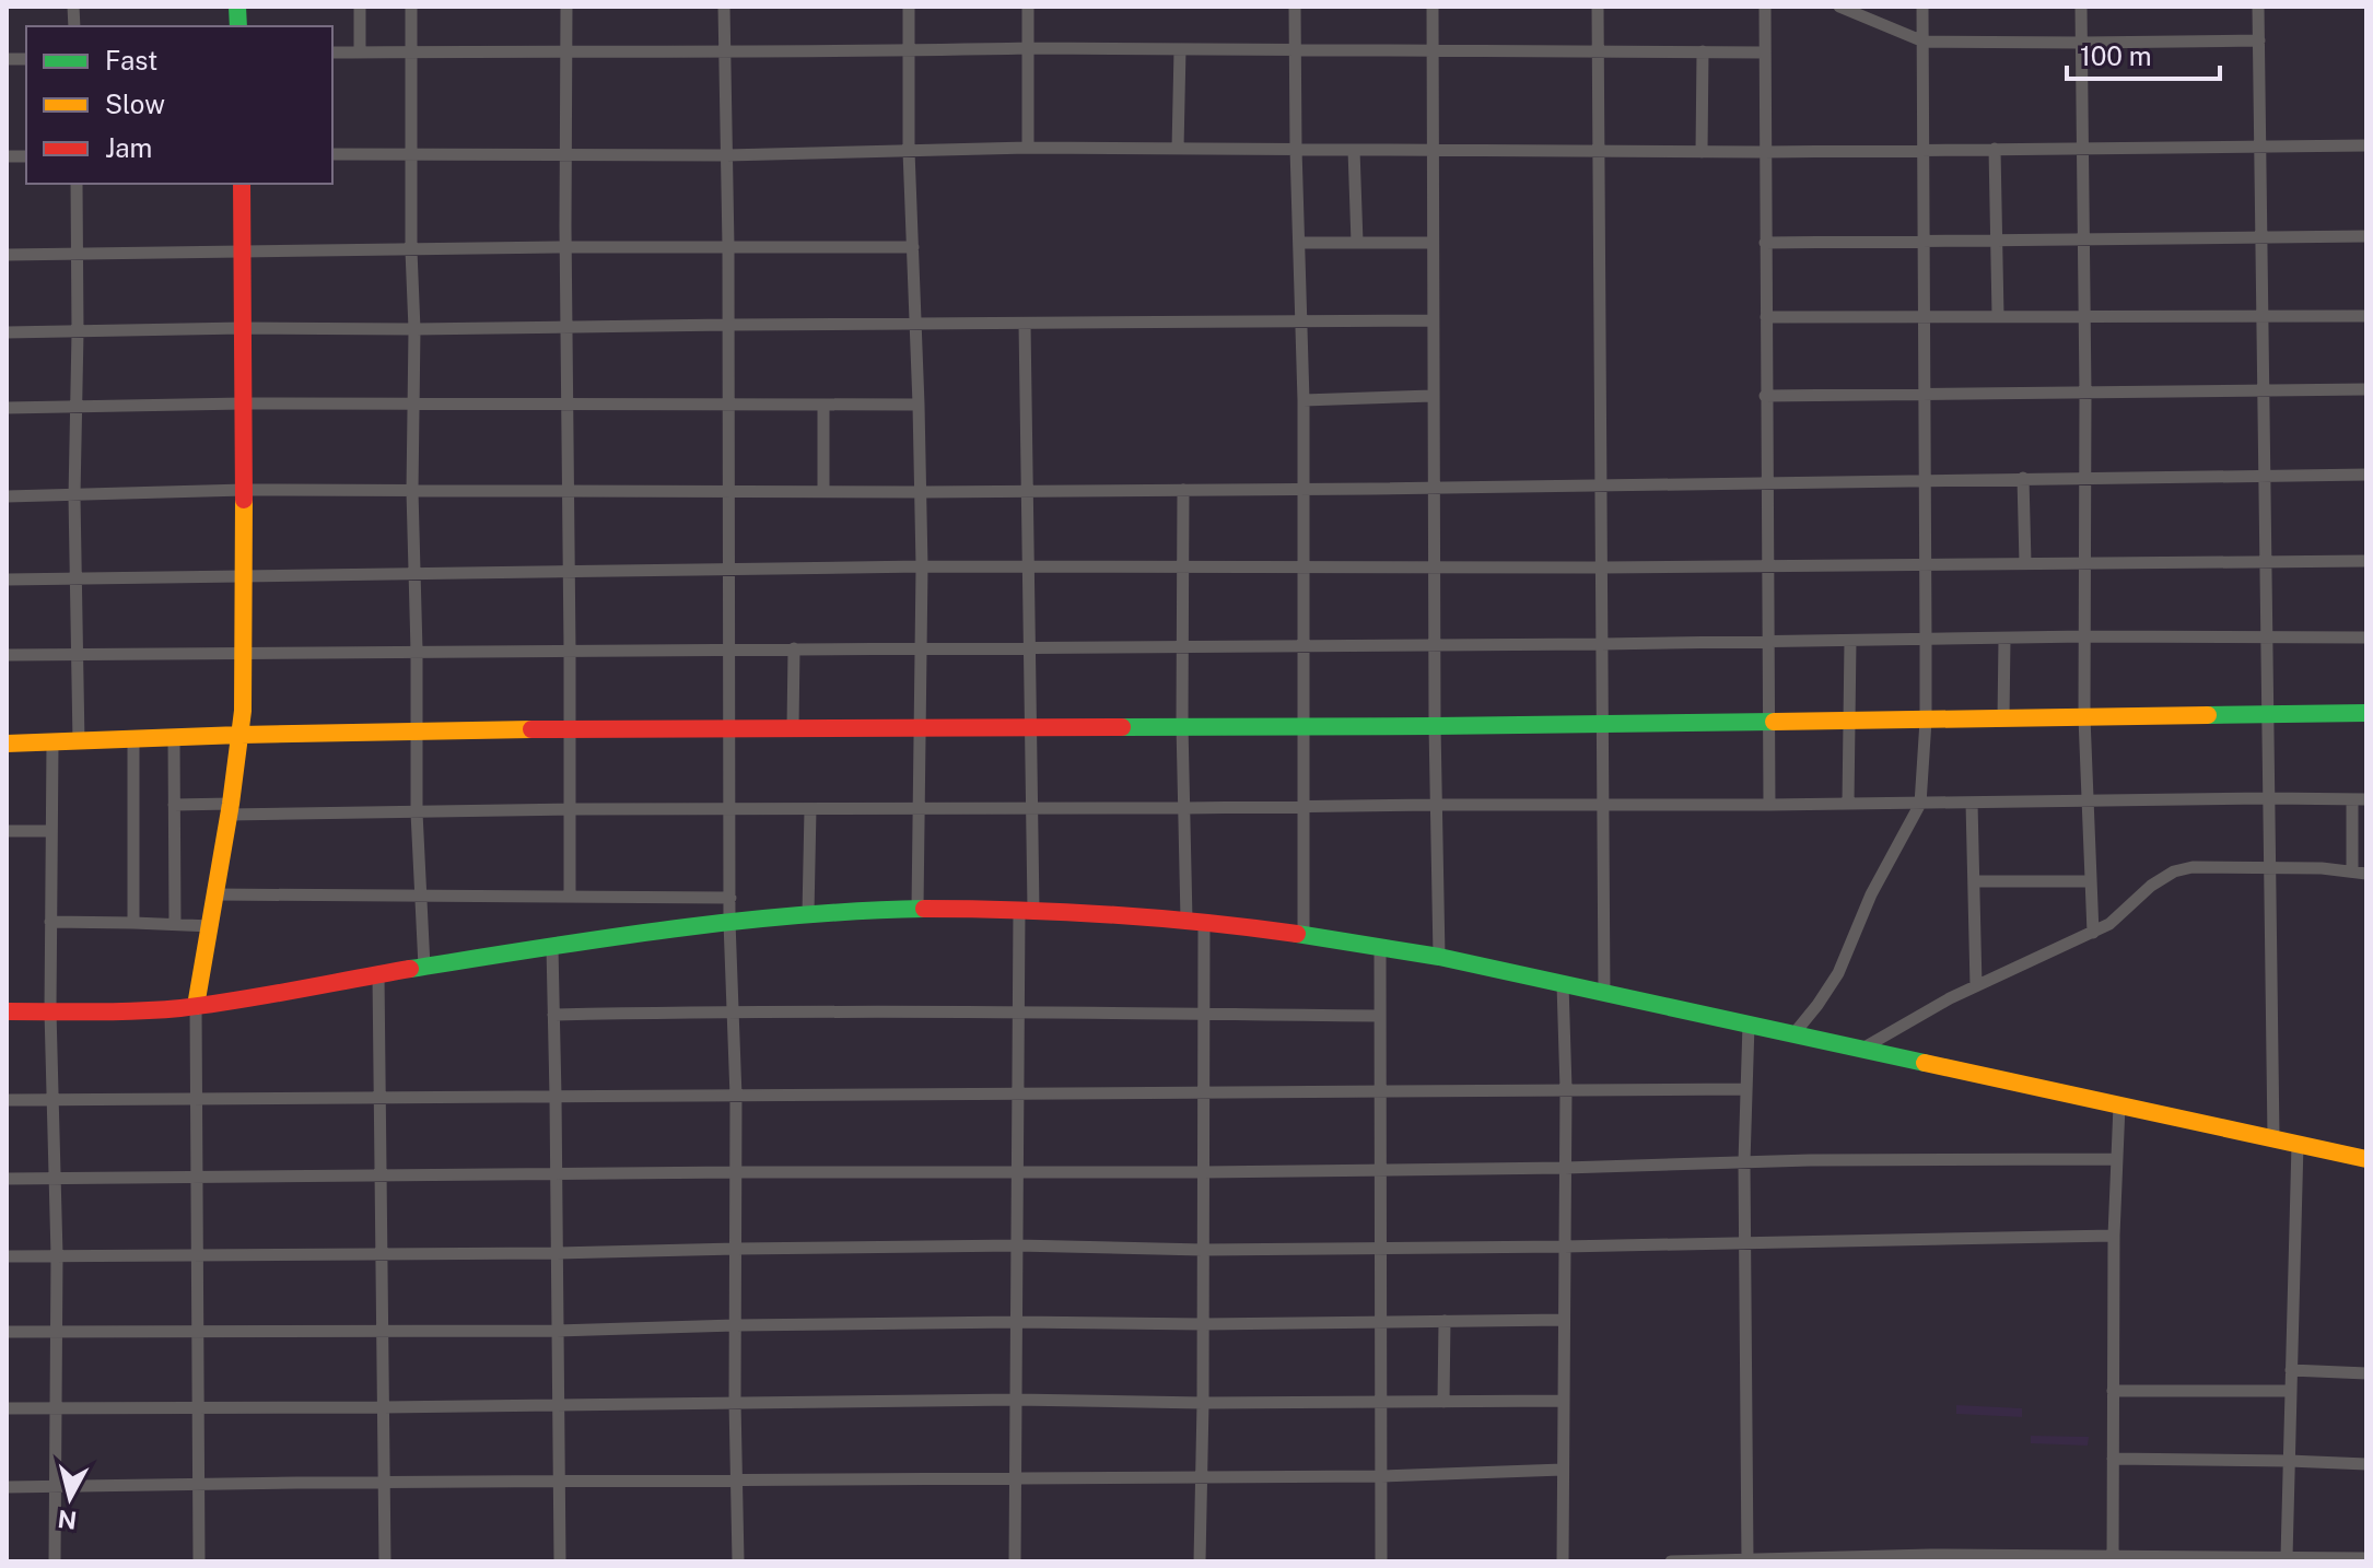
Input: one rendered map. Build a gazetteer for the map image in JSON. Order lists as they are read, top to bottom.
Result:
{
  "legend": ["Fast", "Slow", "Jam"],
  "scale_bar": "100 m",
  "north": "bottom"
}
